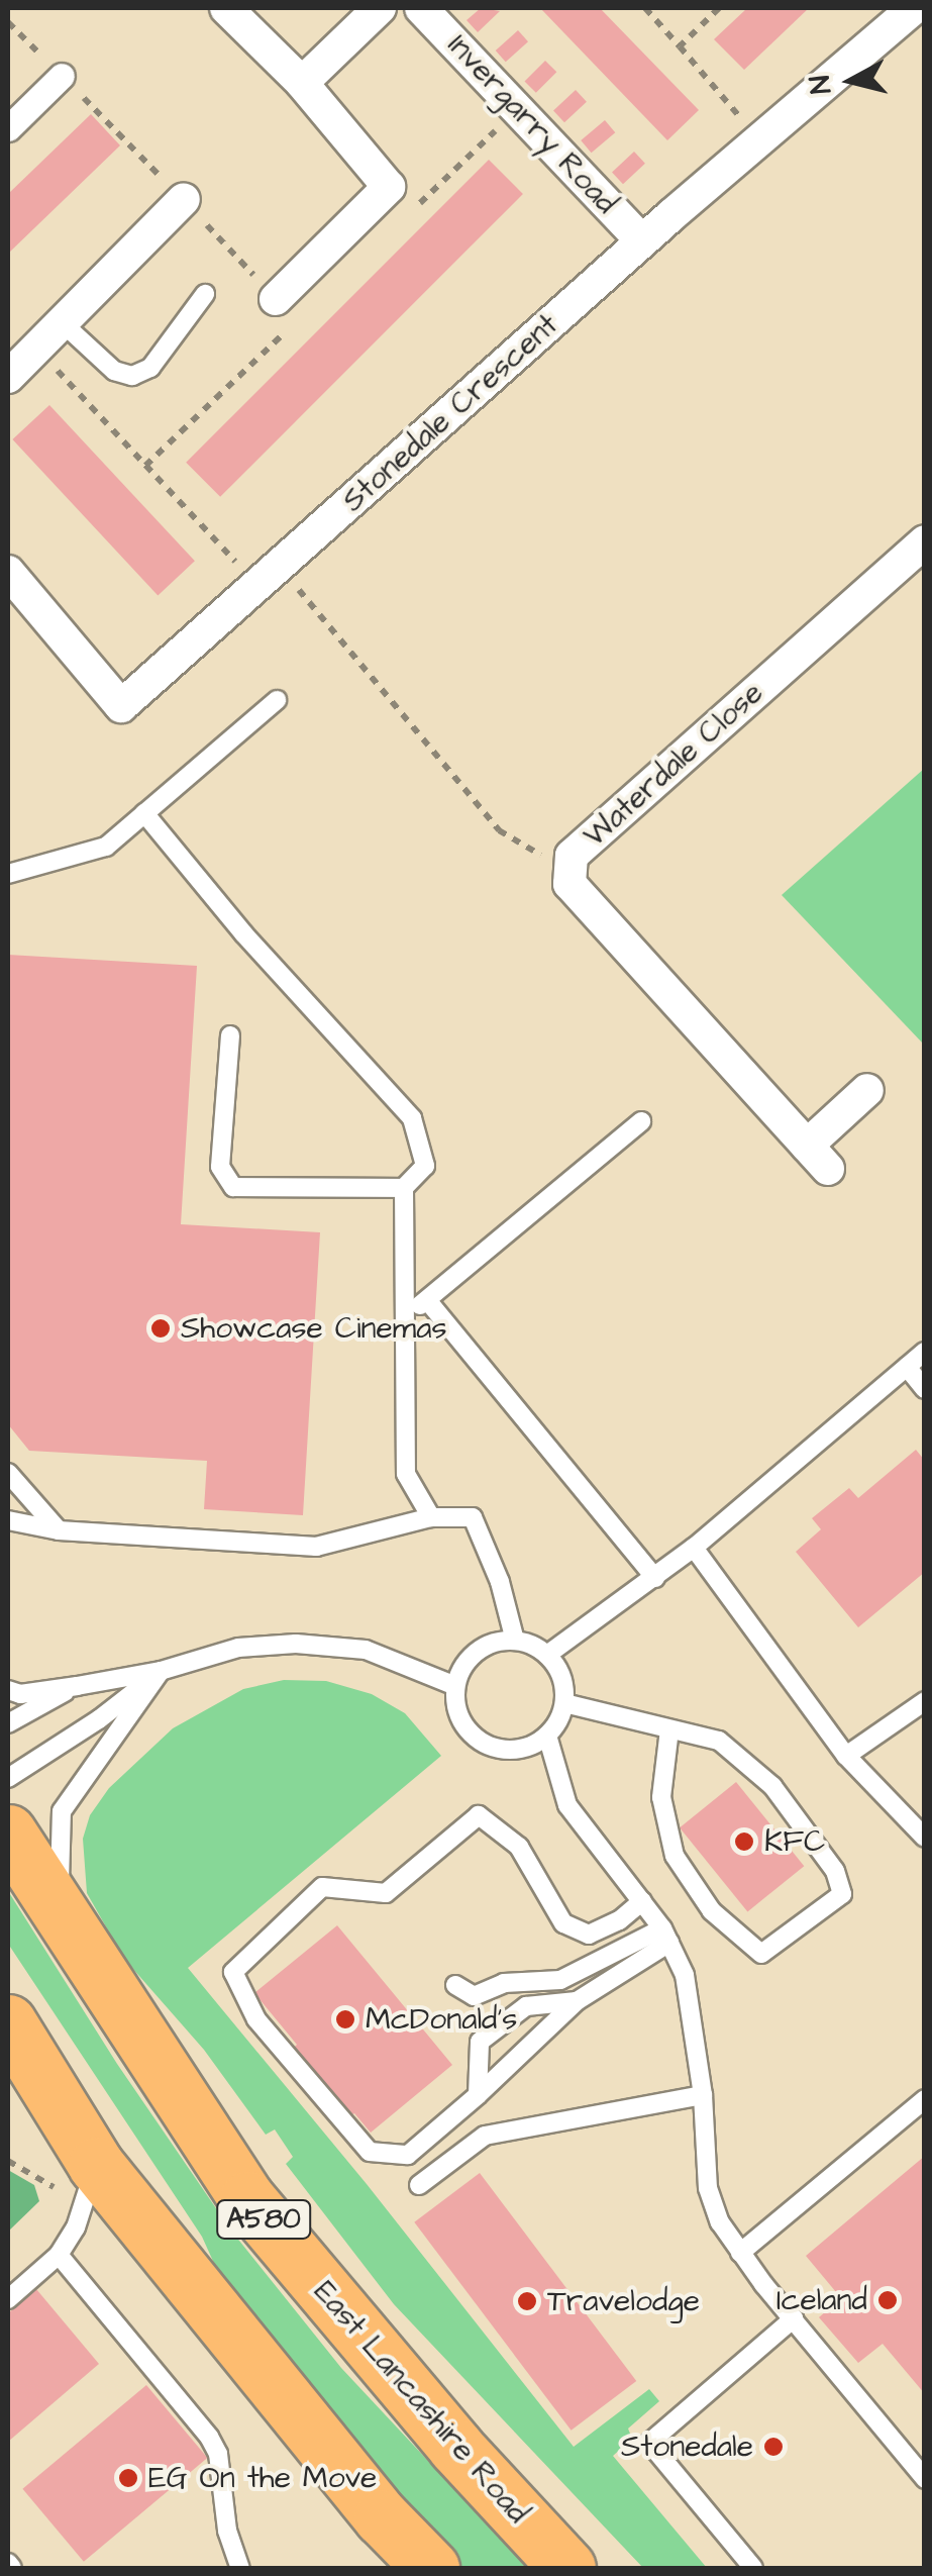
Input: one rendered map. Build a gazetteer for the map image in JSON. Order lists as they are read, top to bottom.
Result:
{
  "streets": {
    "highway": ["A580", "East Lancashire Road"],
    "street": ["Invergarry Road", "Stonedale Crescent", "Waterdale Close"]
  },
  "crossings": [
    ["Invergarry Road", "Stonedale Crescent"]
  ],
  "places": [
    "Showcase Cinemas",
    "KFC",
    "McDonald's",
    "Iceland",
    "Travelodge",
    "Stonedale",
    "EG On the Move"
  ],
  "north": "left"
}
